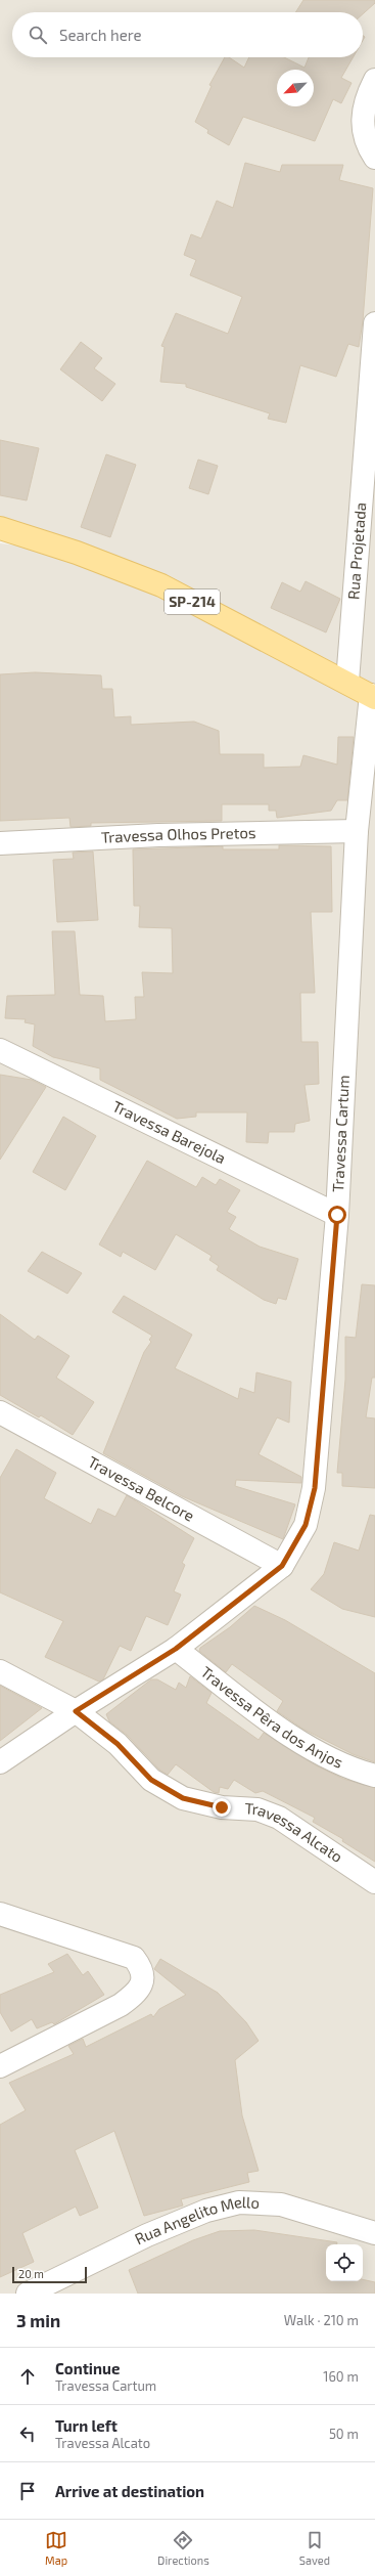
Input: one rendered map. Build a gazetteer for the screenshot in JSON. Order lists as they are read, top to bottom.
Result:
{
  "streets": {
    "main road": ["SP-214"],
    "street": [
      "Rua Projetada",
      "Travessa Olhos Pretos",
      "Travessa Barejola",
      "Travessa Cartum",
      "Travessa Belcore",
      "Travessa Pêra dos Anjos",
      "Travessa Alcato",
      "Rua Angelito Mello"
    ]
  },
  "crossings": [
    ["Rua Projetada", "SP-214"],
    ["SP-214", "Travessa Cartum"],
    ["Travessa Olhos Pretos", "Travessa Cartum"],
    ["Travessa Barejola", "Travessa Cartum"],
    ["Travessa Cartum", "Travessa Belcore"],
    ["Travessa Cartum", "Travessa Pêra dos Anjos"],
    ["Travessa Cartum", "Travessa Alcato"]
  ],
  "scale_bar": "20 m",
  "north": "bottom left",
  "page": {
    "search": "Search here",
    "scale": "20 m",
    "heading": ["3 min", "Walk · 210 m"],
    "list": [
      ["Continue", "Travessa Cartum", "160 m"],
      ["Turn left", "Travessa Alcato", "50 m"],
      "Arrive at destination"
    ],
    "nav": ["Map", "Directions", "Saved"]
  }
}
